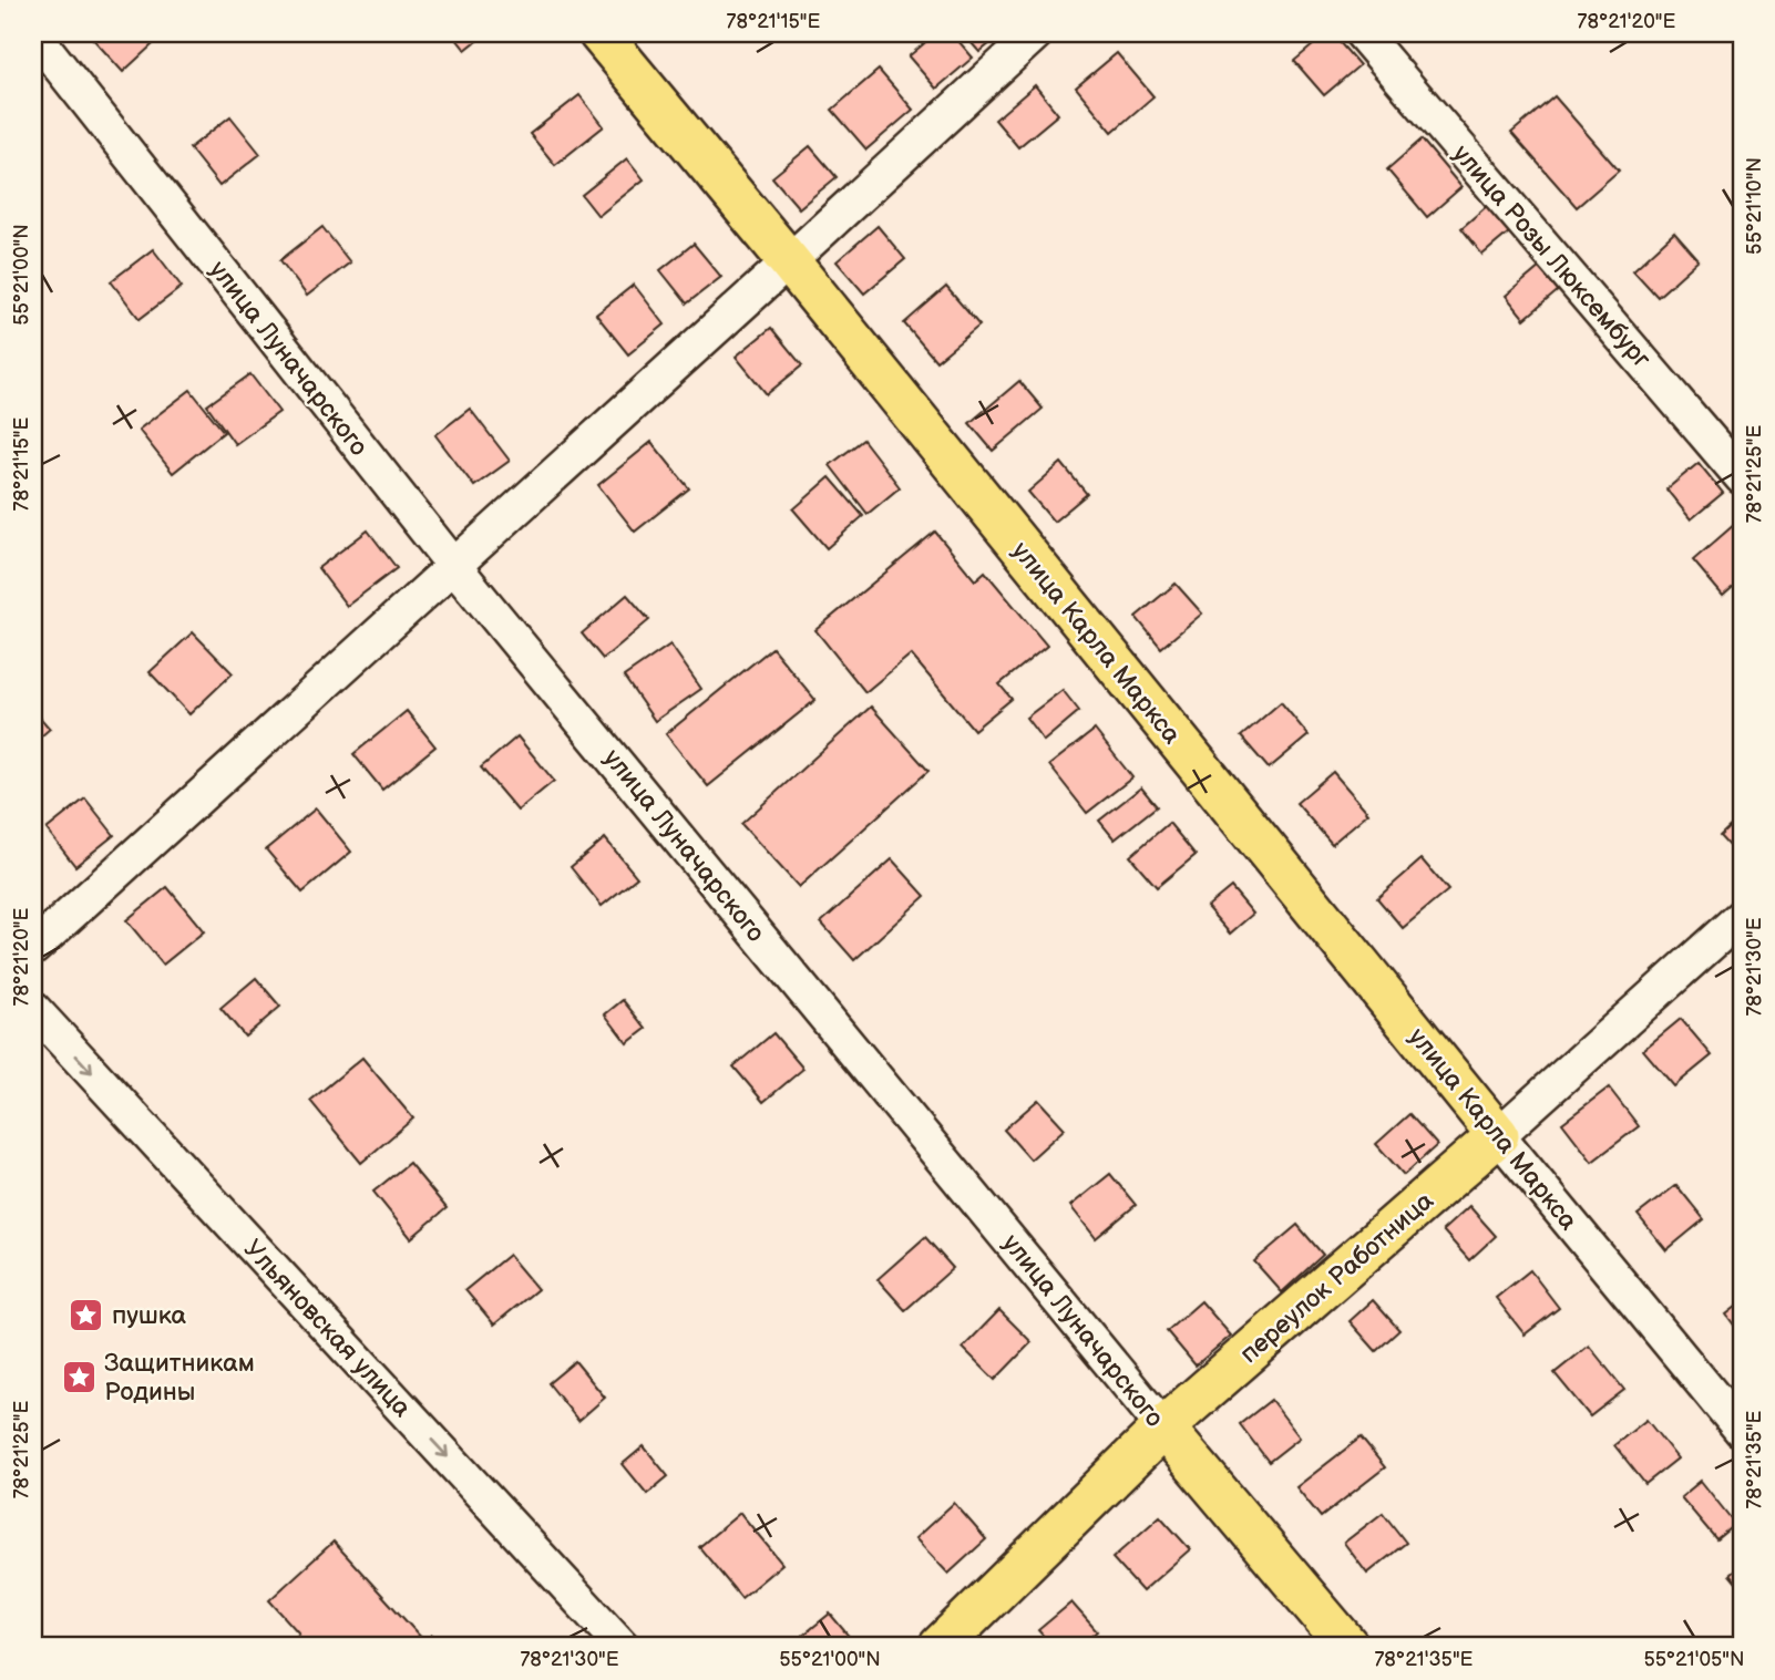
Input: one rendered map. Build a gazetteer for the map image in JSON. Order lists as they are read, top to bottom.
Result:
{
  "streets": {
    "main road": ["улица Луначарского", "улица Карла Маркса", "переулок Работница"],
    "street": ["улица Розы Люксембург", "Ульяновская улица"]
  },
  "crossings": [
    ["улица Луначарского", "переулок Работница"],
    ["улица Карла Маркса", "переулок Работница"]
  ],
  "one_way": ["Ульяновская улица"],
  "places": {
    "place": ["пушка", "Защитникам Родины"]
  },
  "coordinates": [
    "78°21'15\"E",
    "78°21'20\"E",
    "55°21'10\"N",
    "55°21'00\"N",
    "78°21'25\"E",
    "78°21'30\"E",
    "78°21'35\"E",
    "55°21'05\"N"
  ]
}
